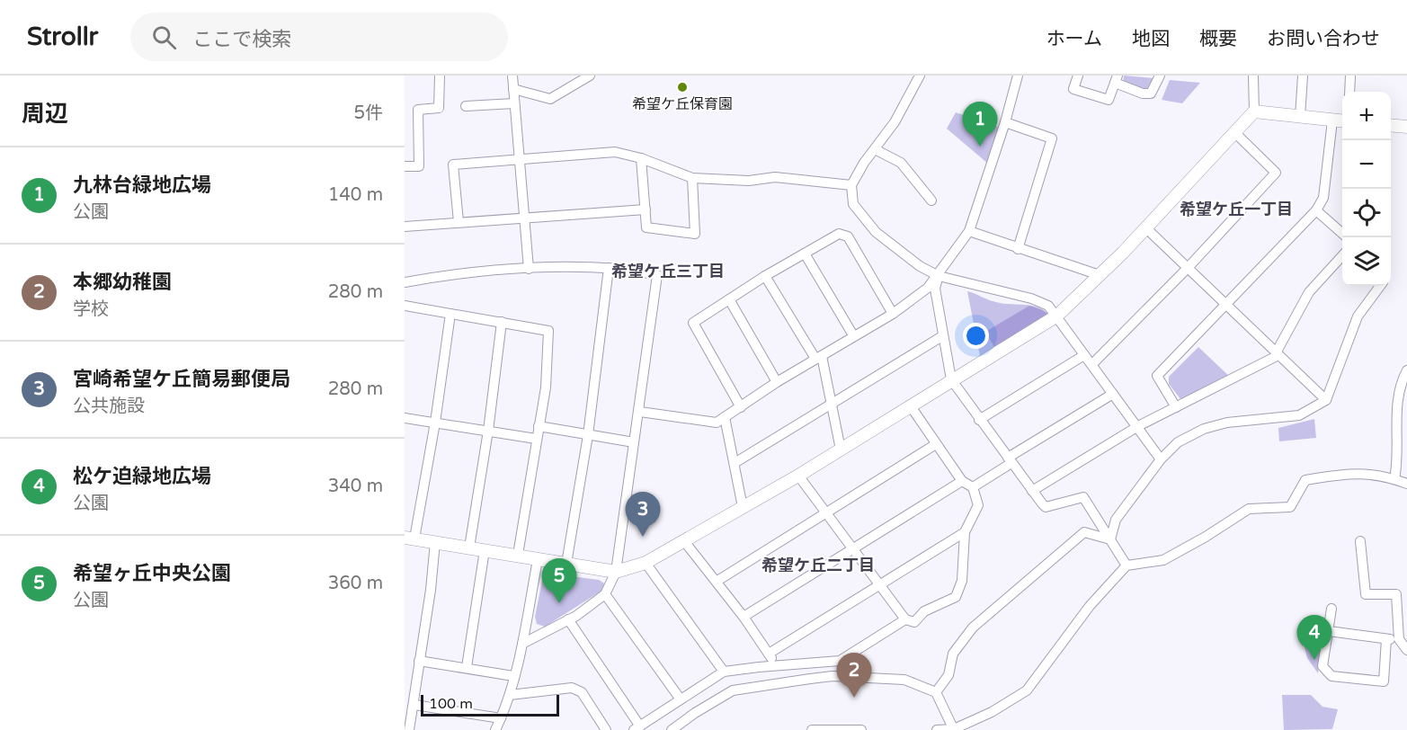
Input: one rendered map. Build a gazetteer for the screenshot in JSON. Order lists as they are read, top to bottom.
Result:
{
  "districts": ["希望ケ丘一丁目", "希望ケ丘三丁目", "希望ケ丘二丁目"],
  "places": ["希望ケ丘保育園"],
  "scale_bar": "100 m",
  "page": {
    "header": "Strollr",
    "search": "ここで検索",
    "nav": [
      "ホーム",
      "地図",
      "概要",
      "お問い合わせ"
    ],
    "heading": ["周辺", "5件"],
    "map_buttons": ["+", "−"],
    "pins": [
      "1",
      "3",
      "5",
      "4",
      "2"
    ],
    "list": [
      {
        "mark": "1",
        "name": "九林台緑地広場",
        "note": "公園",
        "value": "140 m"
      },
      {
        "mark": "2",
        "name": "本郷幼稚園",
        "note": "学校",
        "value": "280 m"
      },
      {
        "mark": "3",
        "name": "宮崎希望ケ丘簡易郵便局",
        "note": "公共施設",
        "value": "280 m"
      },
      {
        "mark": "4",
        "name": "松ケ迫緑地広場",
        "note": "公園",
        "value": "340 m"
      },
      {
        "mark": "5",
        "name": "希望ヶ丘中央公園",
        "note": "公園",
        "value": "360 m"
      }
    ],
    "scale": "100 m"
  }
}
